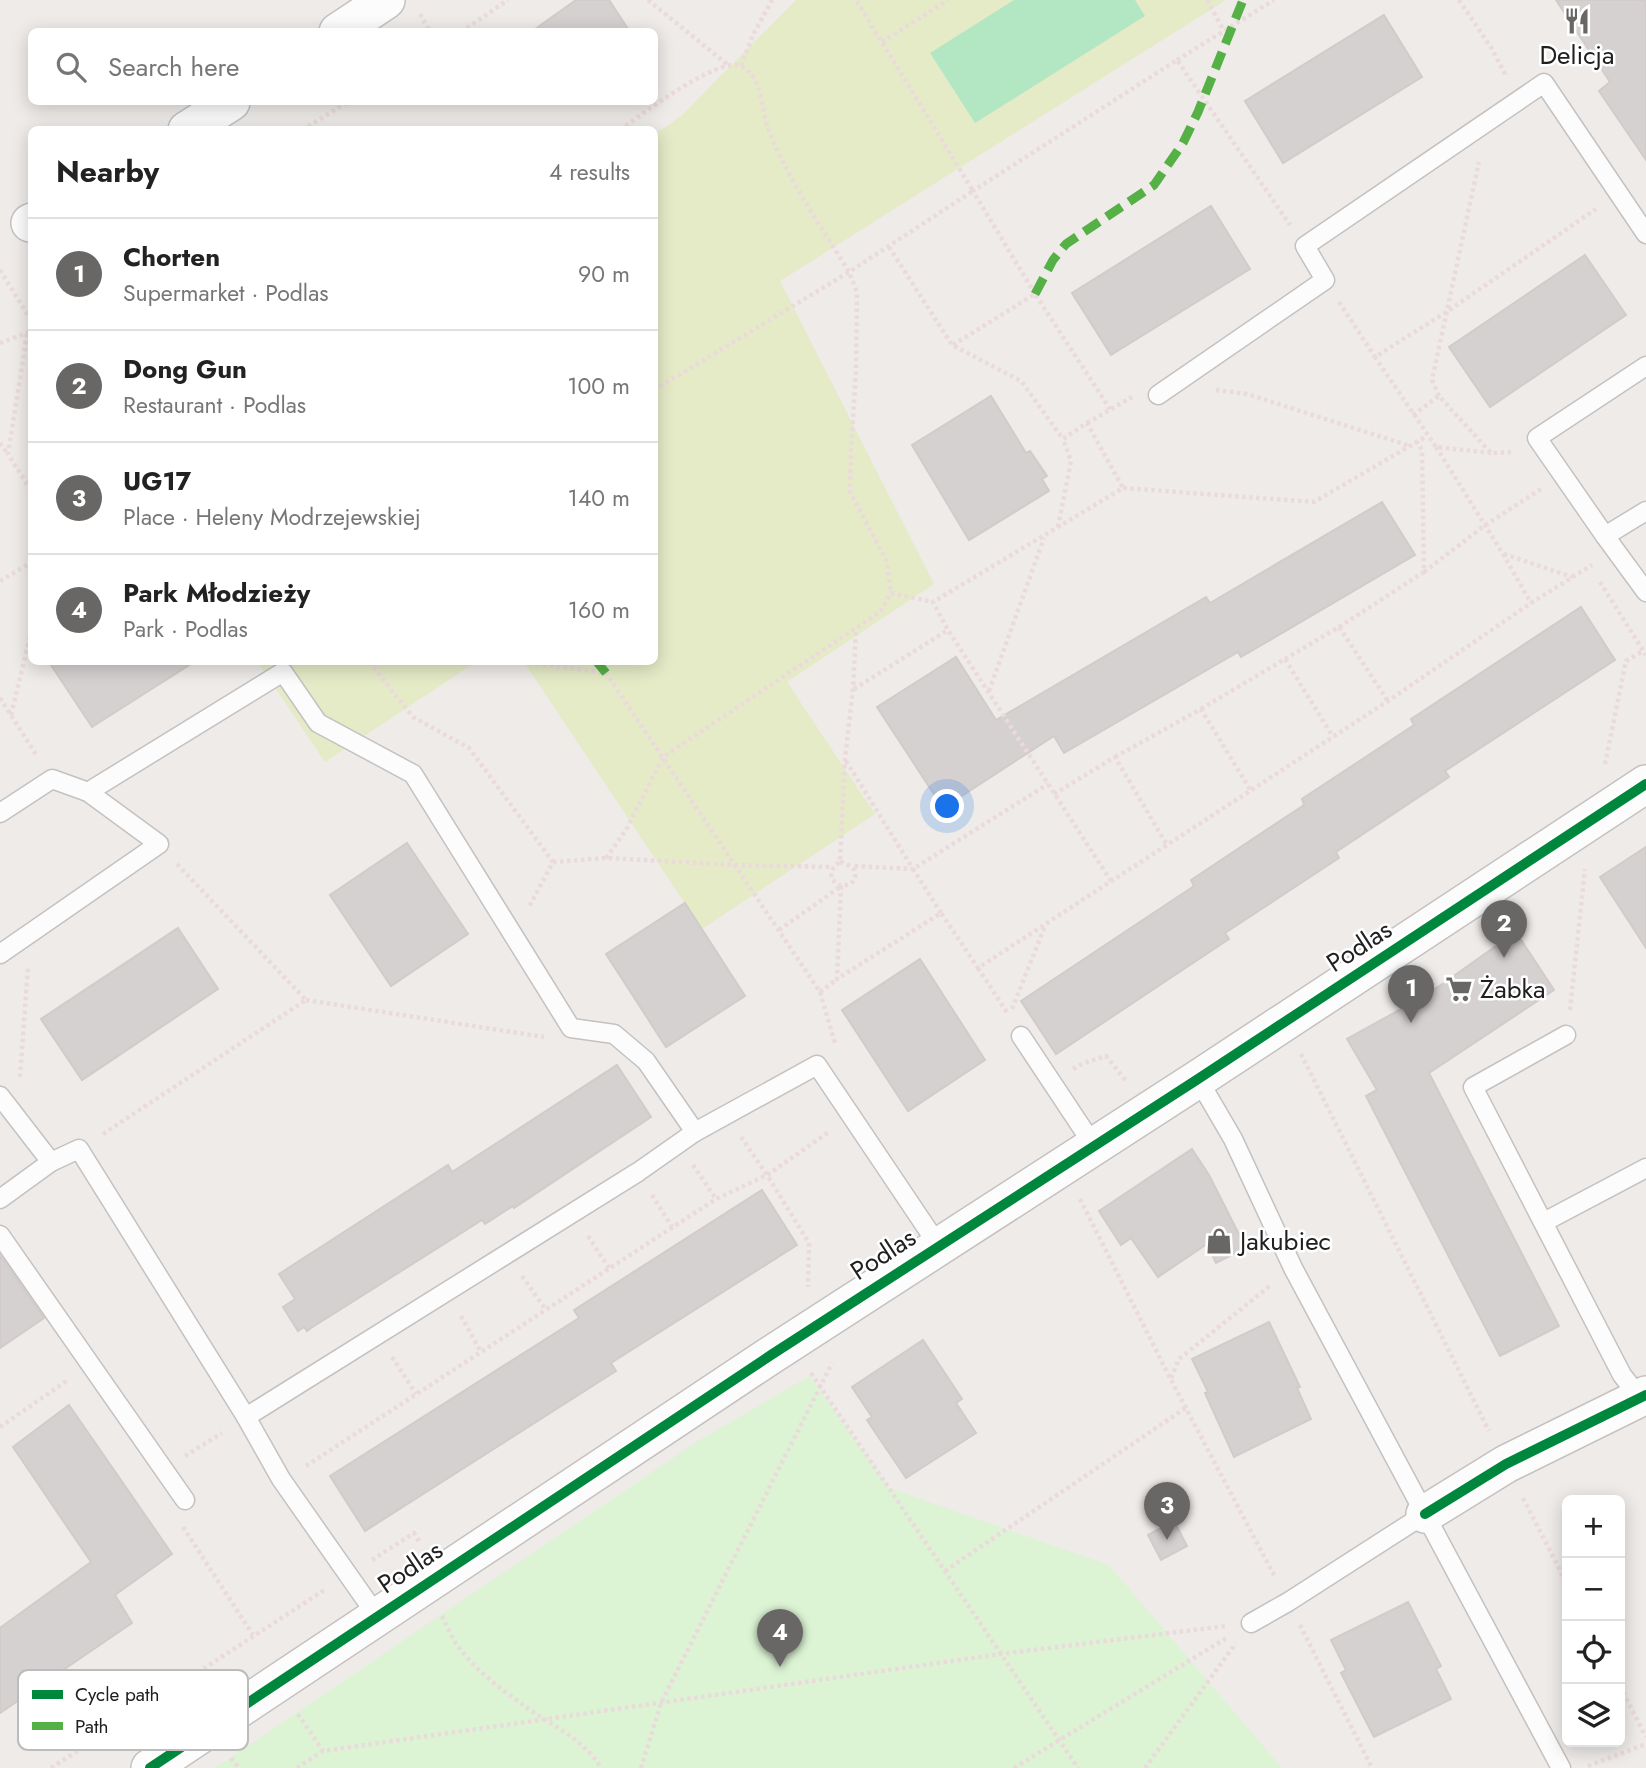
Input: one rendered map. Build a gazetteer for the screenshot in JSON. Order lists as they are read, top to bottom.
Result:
{
  "streets": {
    "street": ["Podlas"]
  },
  "places": {
    "restaurant": ["Delicja"],
    "supermarket": ["Żabka"],
    "shop": ["Jakubiec"]
  },
  "legend": ["Cycle path", "Path"],
  "page": {
    "search": "Search here",
    "heading": ["Nearby", "4 results"],
    "list": [
      {
        "mark": "1",
        "name": "Chorten",
        "note": "Supermarket · Podlas",
        "value": "90 m"
      },
      {
        "mark": "2",
        "name": "Dong Gun",
        "note": "Restaurant · Podlas",
        "value": "100 m"
      },
      {
        "mark": "3",
        "name": "UG17",
        "note": "Place · Heleny Modrzejewskiej",
        "value": "140 m"
      },
      {
        "mark": "4",
        "name": "Park Młodzieży",
        "note": "Park · Podlas",
        "value": "160 m"
      }
    ],
    "pins": [
      "2",
      "1",
      "3",
      "4"
    ],
    "map_buttons": ["+", "−"]
  }
}
